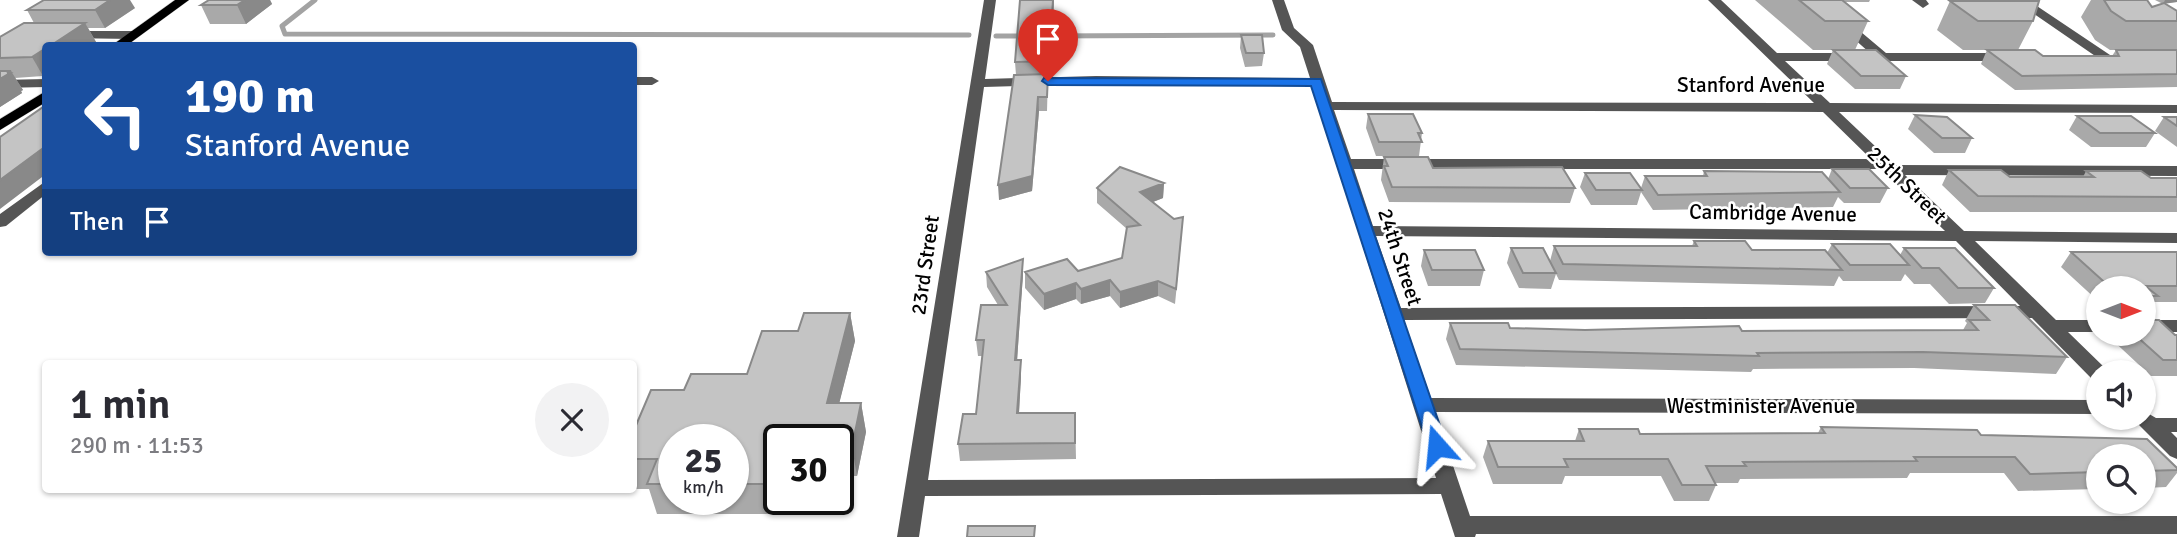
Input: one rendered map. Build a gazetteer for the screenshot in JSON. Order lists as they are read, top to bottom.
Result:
{
  "streets": {
    "street": [
      "Stanford Avenue",
      "25th Street",
      "Cambridge Avenue",
      "24th Street",
      "23rd Street",
      "Westminister Avenue"
    ]
  },
  "crossings": [
    ["Stanford Avenue", "25th Street"],
    ["Stanford Avenue", "24th Street"],
    ["25th Street", "Cambridge Avenue"],
    ["Cambridge Avenue", "24th Street"],
    ["24th Street", "Westminister Avenue"]
  ],
  "north": "right",
  "page": {
    "turn": ["190 m", "Stanford Avenue"],
    "then": "Then",
    "heading": ["1 min", "290 m · 11:53"],
    "speed": "25 km/h",
    "limit": "30"
  }
}
